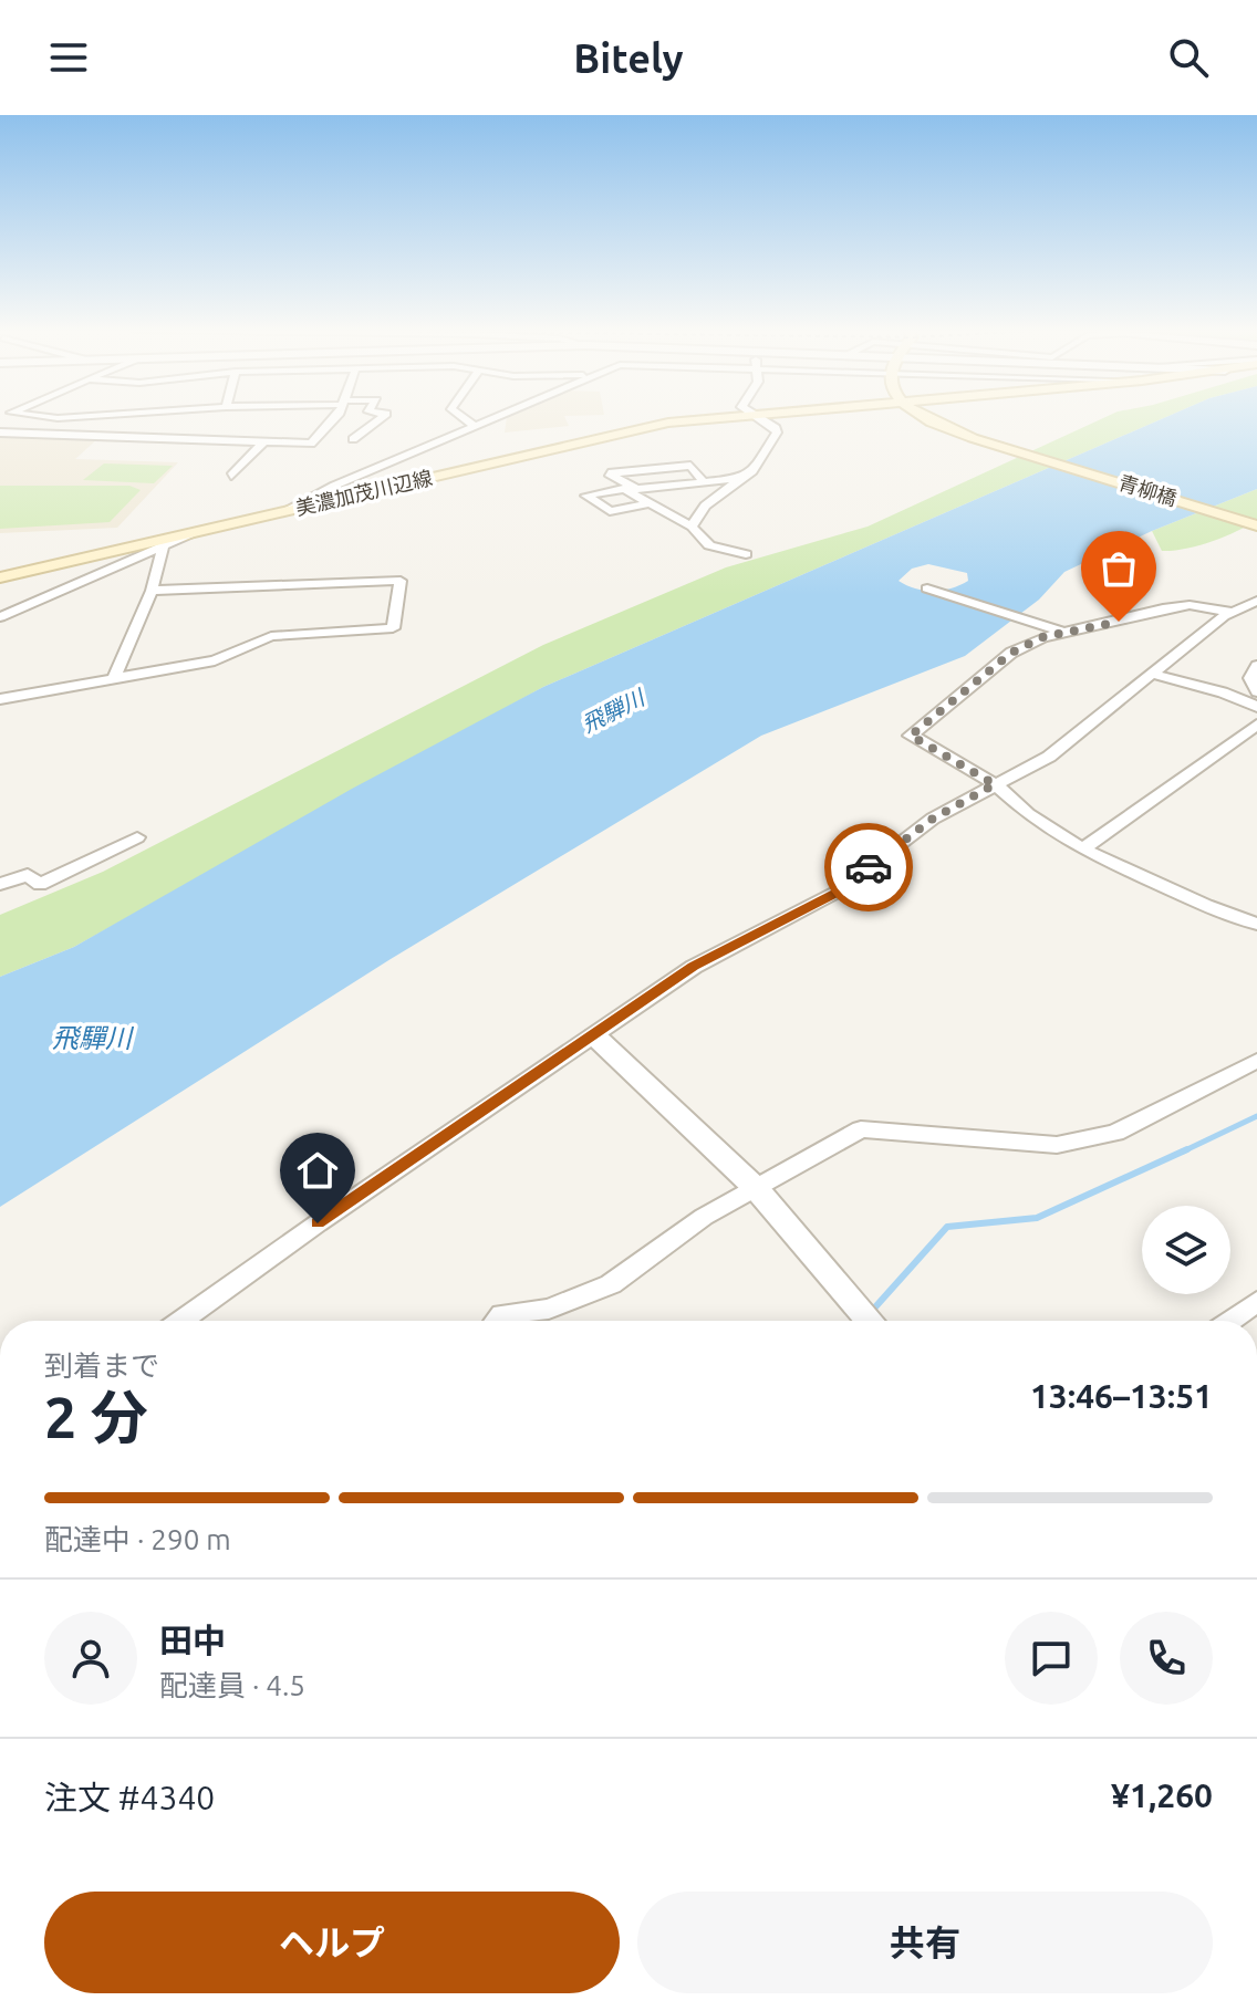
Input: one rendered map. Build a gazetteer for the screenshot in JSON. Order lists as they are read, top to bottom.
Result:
{
  "streets": {
    "main road": ["青柳橋", "美濃加茂川辺線"]
  },
  "water": ["飛騨川", "飛驒川"],
  "page": {
    "header": "Bitely",
    "heading": ["2 分", "到着まで", "13:46–13:51"],
    "panel": [
      "田中",
      "配達員 · 4.5",
      "注文 #4340",
      "¥1,260"
    ],
    "bar": "配達中 · 290 m",
    "buttons": ["ヘルプ", "共有"]
  }
}
